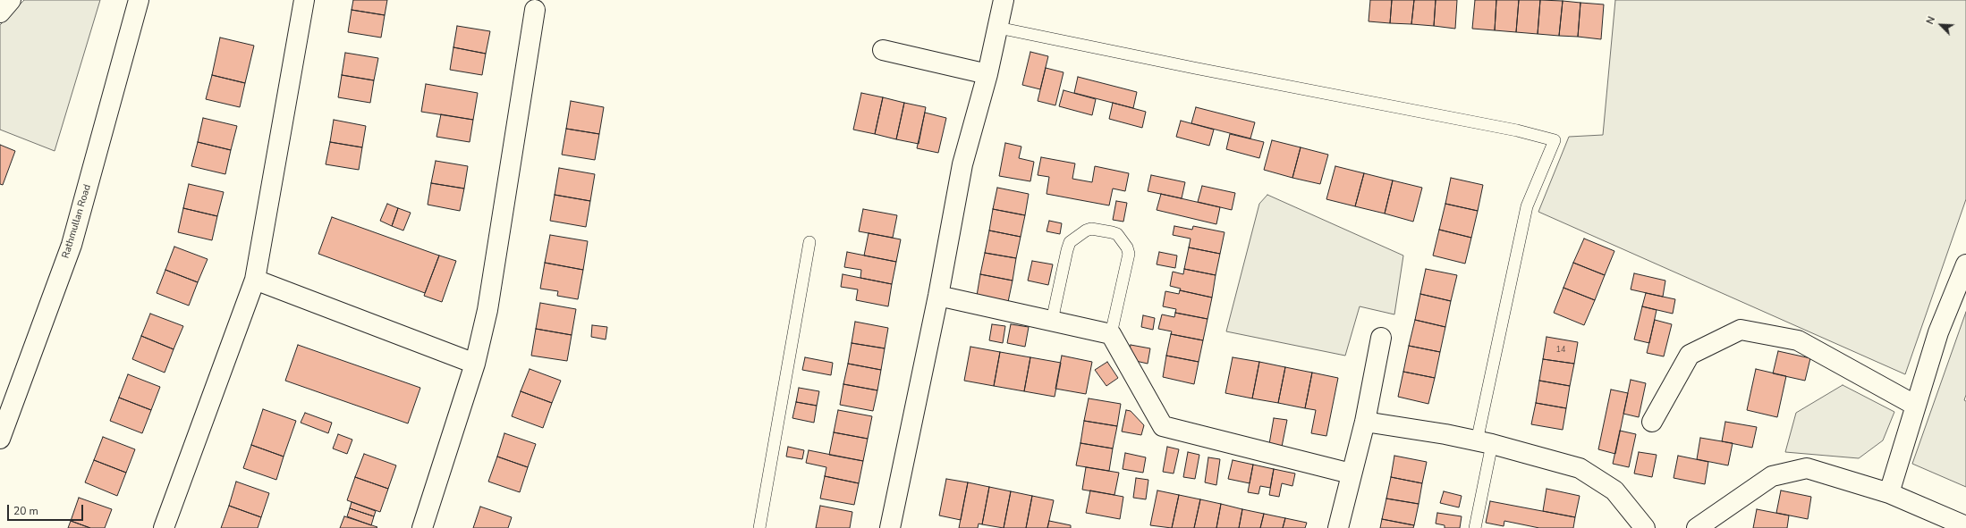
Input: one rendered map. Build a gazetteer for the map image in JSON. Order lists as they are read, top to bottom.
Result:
{
  "streets": {
    "street": ["Rathmullan Road"]
  },
  "house_numbers": ["14"],
  "scale_bar": "20 m",
  "north": "top left"
}
